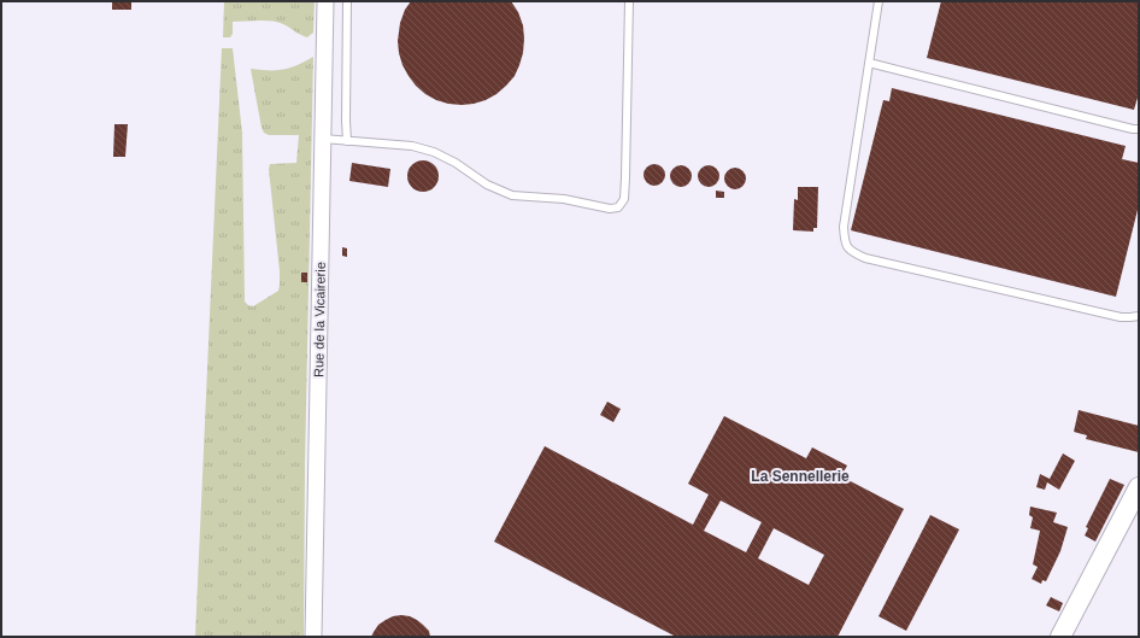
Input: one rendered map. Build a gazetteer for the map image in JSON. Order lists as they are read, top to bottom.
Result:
{
  "streets": {
    "street": ["Rue de la Vicairerie"]
  },
  "districts": ["La Sennellerie"]
}
